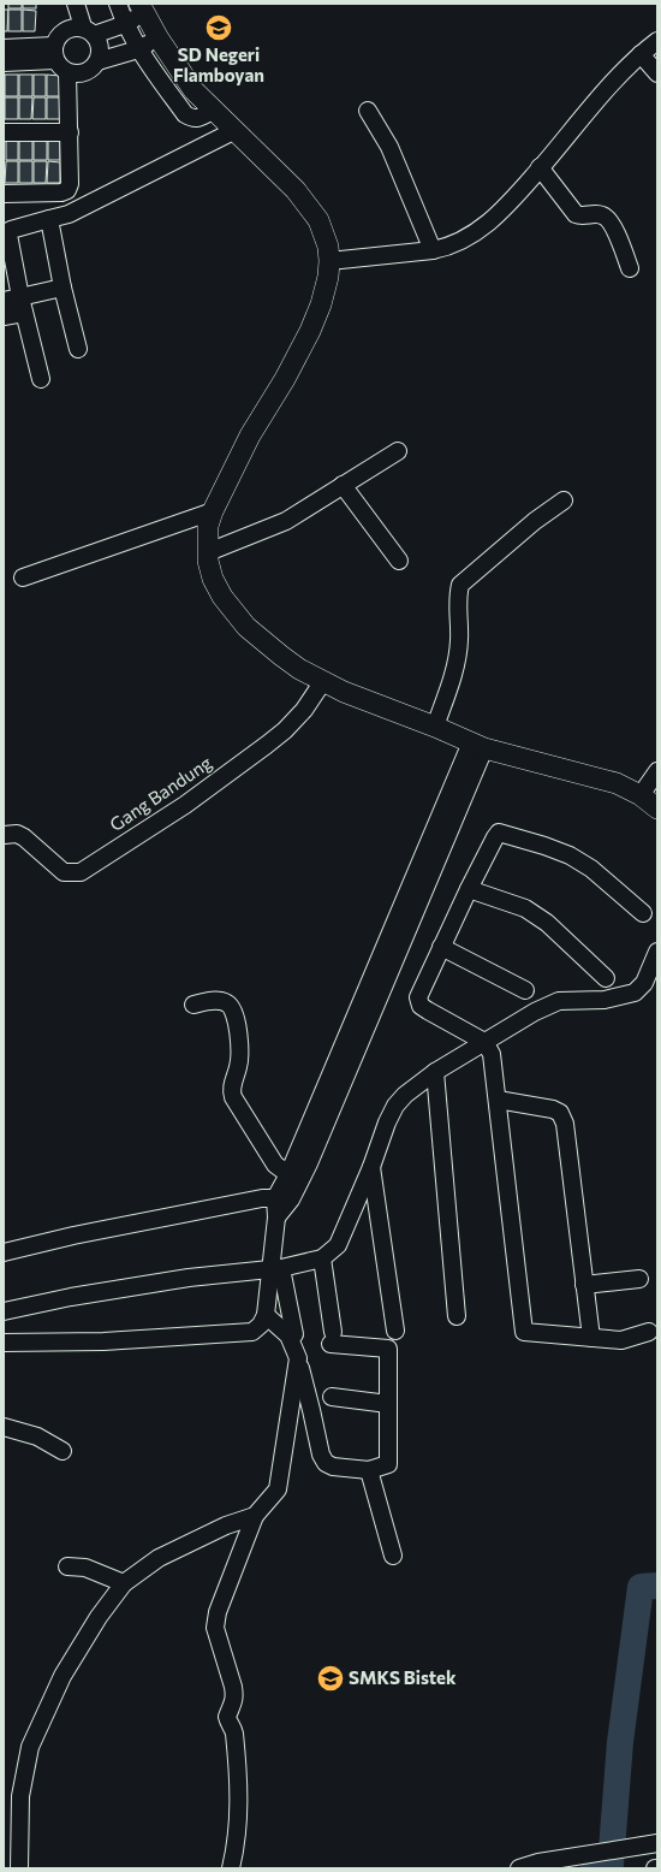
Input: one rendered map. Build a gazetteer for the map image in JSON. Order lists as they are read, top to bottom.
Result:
{
  "streets": {
    "street": ["Gang Bandung"]
  },
  "places": {
    "school or university": ["SD Negeri Flamboyan", "SMKS Bistek"]
  }
}
